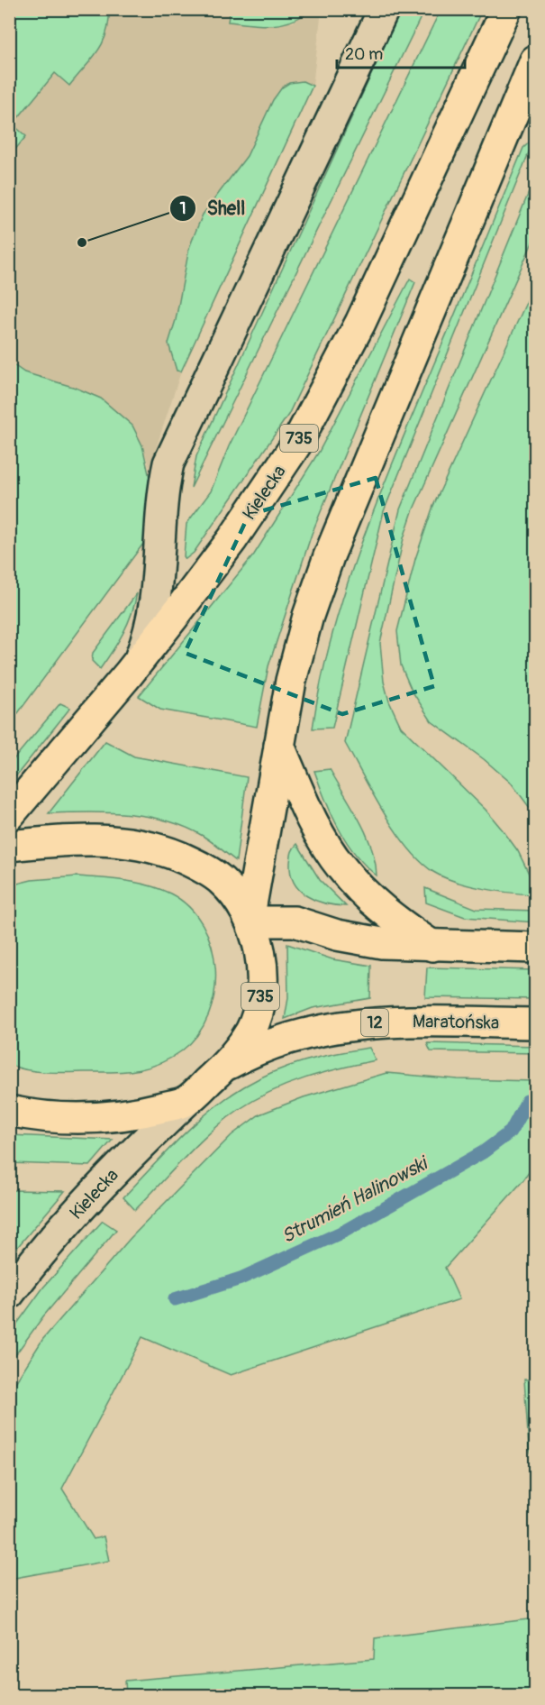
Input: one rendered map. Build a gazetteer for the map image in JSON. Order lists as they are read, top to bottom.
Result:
{
  "streets": {
    "main road": [
      "735",
      "Kielecka",
      "Maratońska",
      "12"
    ]
  },
  "crossings": [
    ["735", "Maratońska"],
    ["735", "12"],
    ["Kielecka", "12"],
    ["Maratońska", "12"]
  ],
  "water": ["Strumień Halinowski"],
  "places": ["Shell"],
  "scale_bar": "20 m"
}
